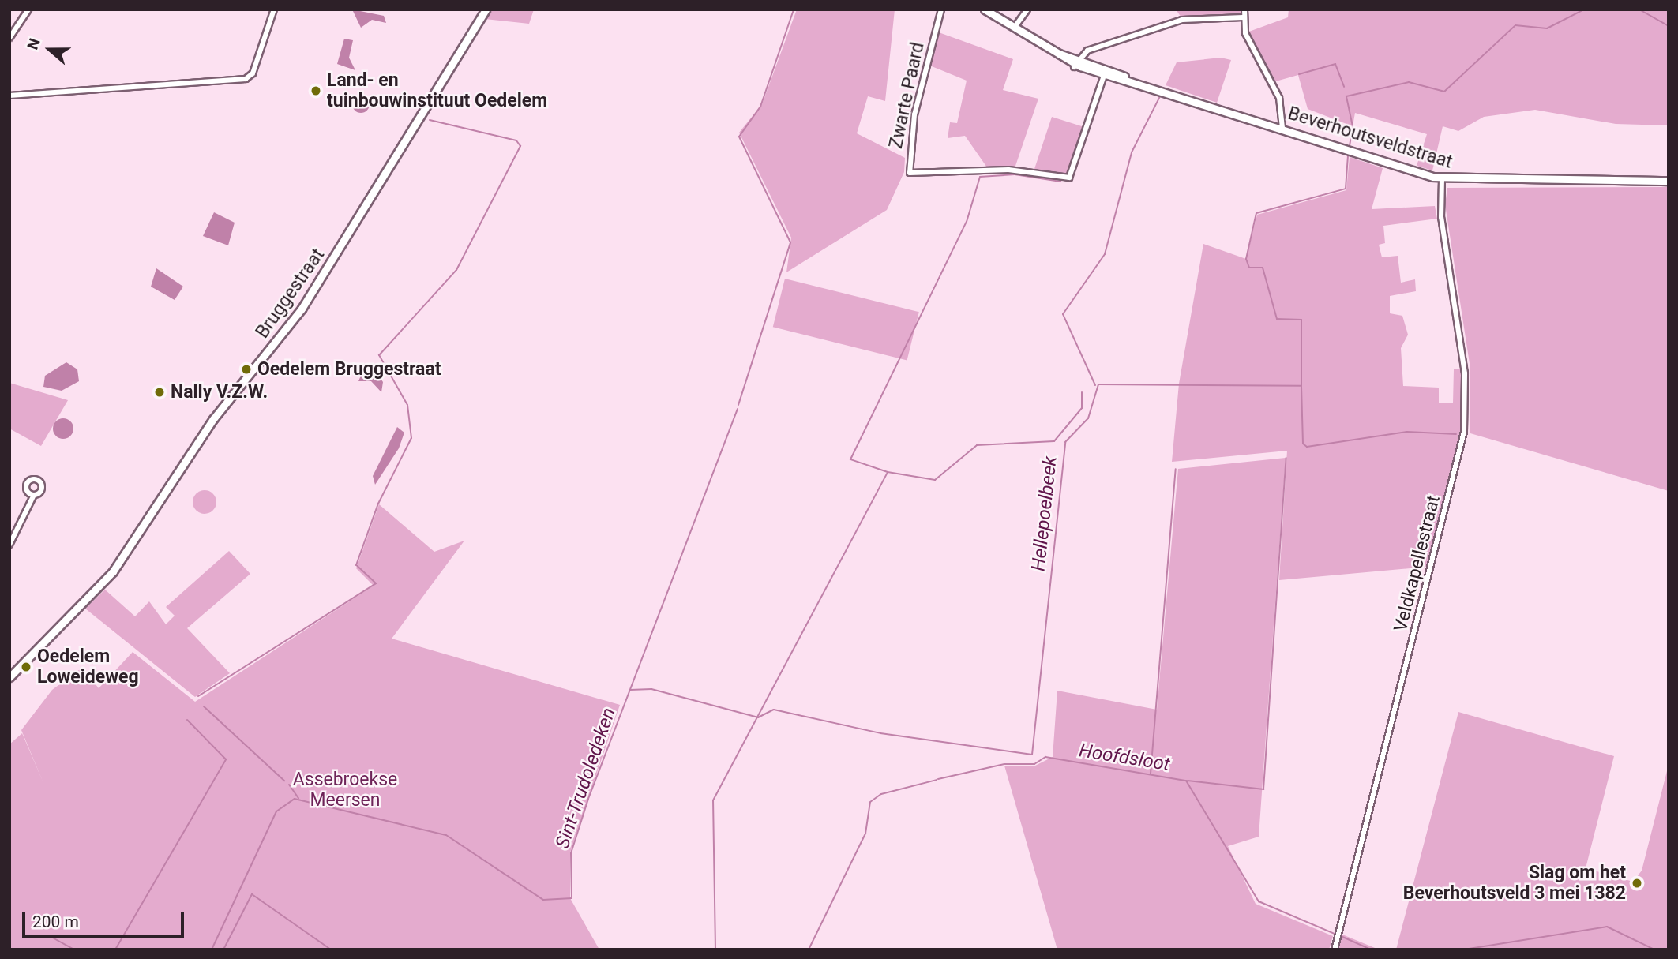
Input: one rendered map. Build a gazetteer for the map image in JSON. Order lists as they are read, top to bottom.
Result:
{
  "streets": {
    "main road": ["Beverhoutsveldstraat", "Bruggestraat"],
    "street": ["Zwarte Paard", "Veldkapellestraat"]
  },
  "crossings": [
    ["Zwarte Paard", "Beverhoutsveldstraat"],
    ["Beverhoutsveldstraat", "Veldkapellestraat"]
  ],
  "water": ["Hellepoelbeek", "Hoofdsloot", "Sint-Trudoledeken"],
  "parks": ["Assebroekse Meersen"],
  "places": [
    "Land- en tuinbouwinstituut Oedelem",
    "Oedelem Bruggestraat",
    "Nally V.Z.W.",
    "Oedelem Loweideweg",
    "Slag om het Beverhoutsveld 3 mei 1382"
  ],
  "scale_bar": "200 m",
  "north": "left"
}
